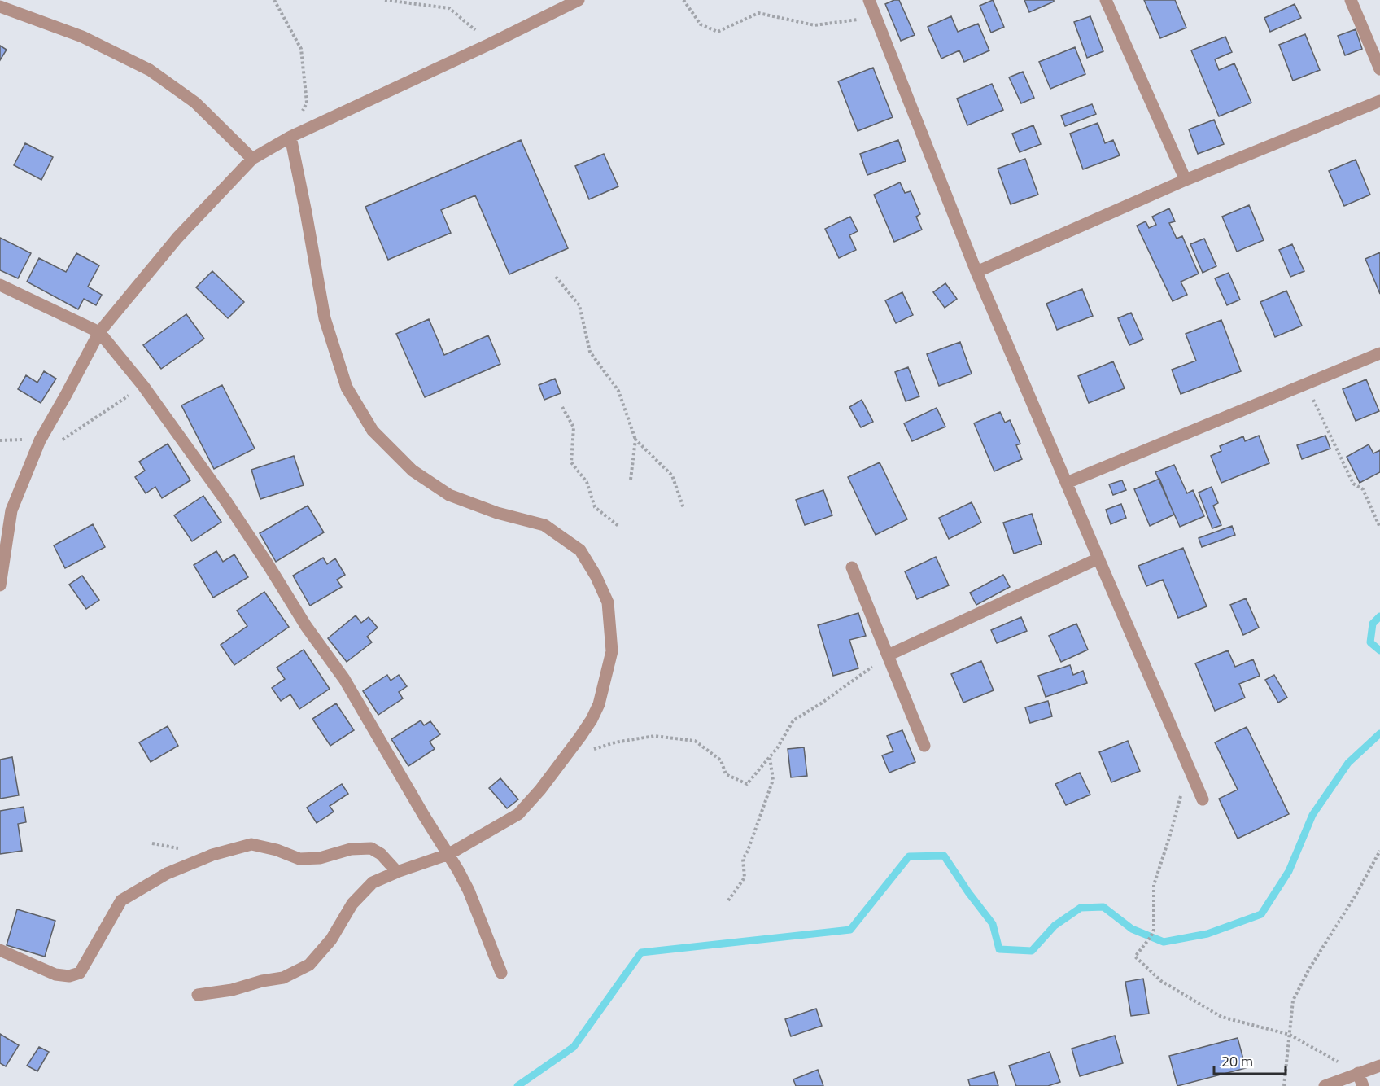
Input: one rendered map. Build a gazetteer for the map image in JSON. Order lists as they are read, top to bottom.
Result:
{
  "scale_bar": "20 m"
}
